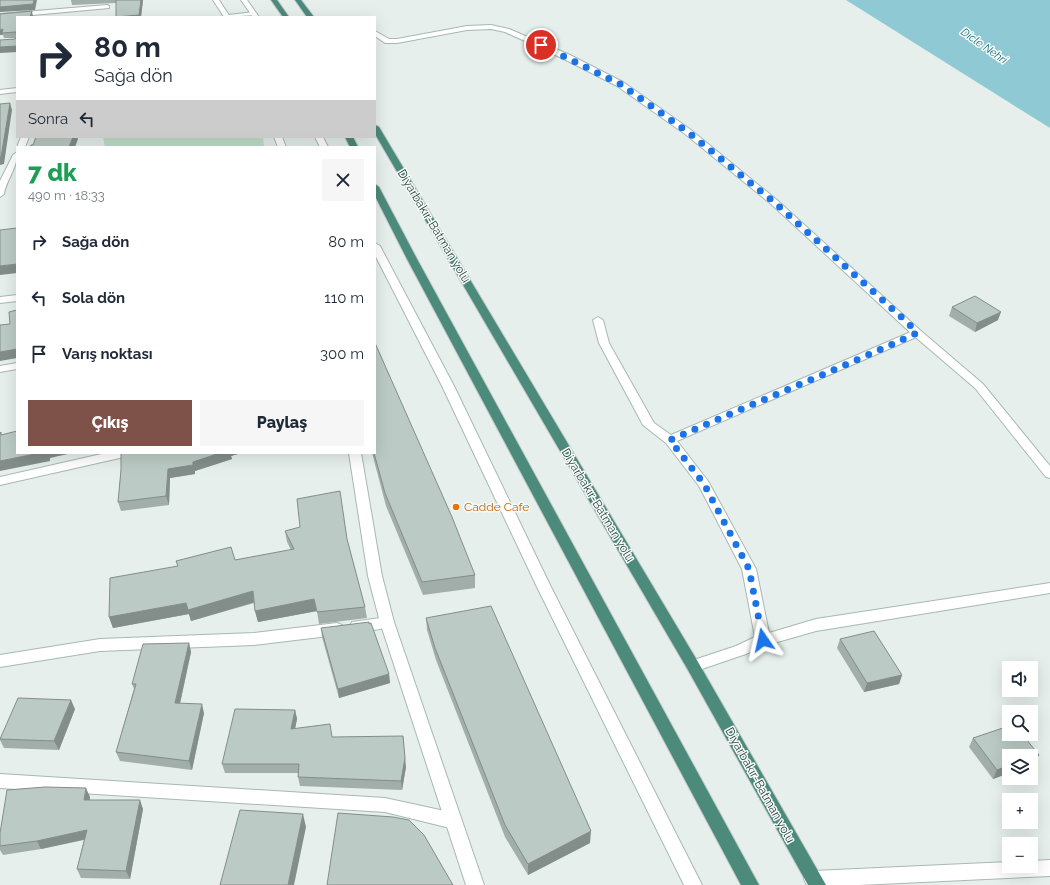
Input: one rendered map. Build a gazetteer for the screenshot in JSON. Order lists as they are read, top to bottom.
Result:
{
  "streets": {
    "highway": ["Diyarbakır-Batman yolu"]
  },
  "water": ["Dicle Nehri"],
  "places": ["Cadde Cafe"],
  "page": {
    "turn": ["80 m", "Sağa dön"],
    "then": "Sonra",
    "heading": ["7 dk", "490 m · 18:33"],
    "list": [
      {
        "name": "Sağa dön",
        "value": "80 m"
      },
      {
        "name": "Sola dön",
        "value": "110 m"
      },
      {
        "name": "Varış noktası",
        "value": "300 m"
      }
    ],
    "buttons": ["Çıkış", "Paylaş"],
    "map_buttons": ["+", "−"]
  }
}
